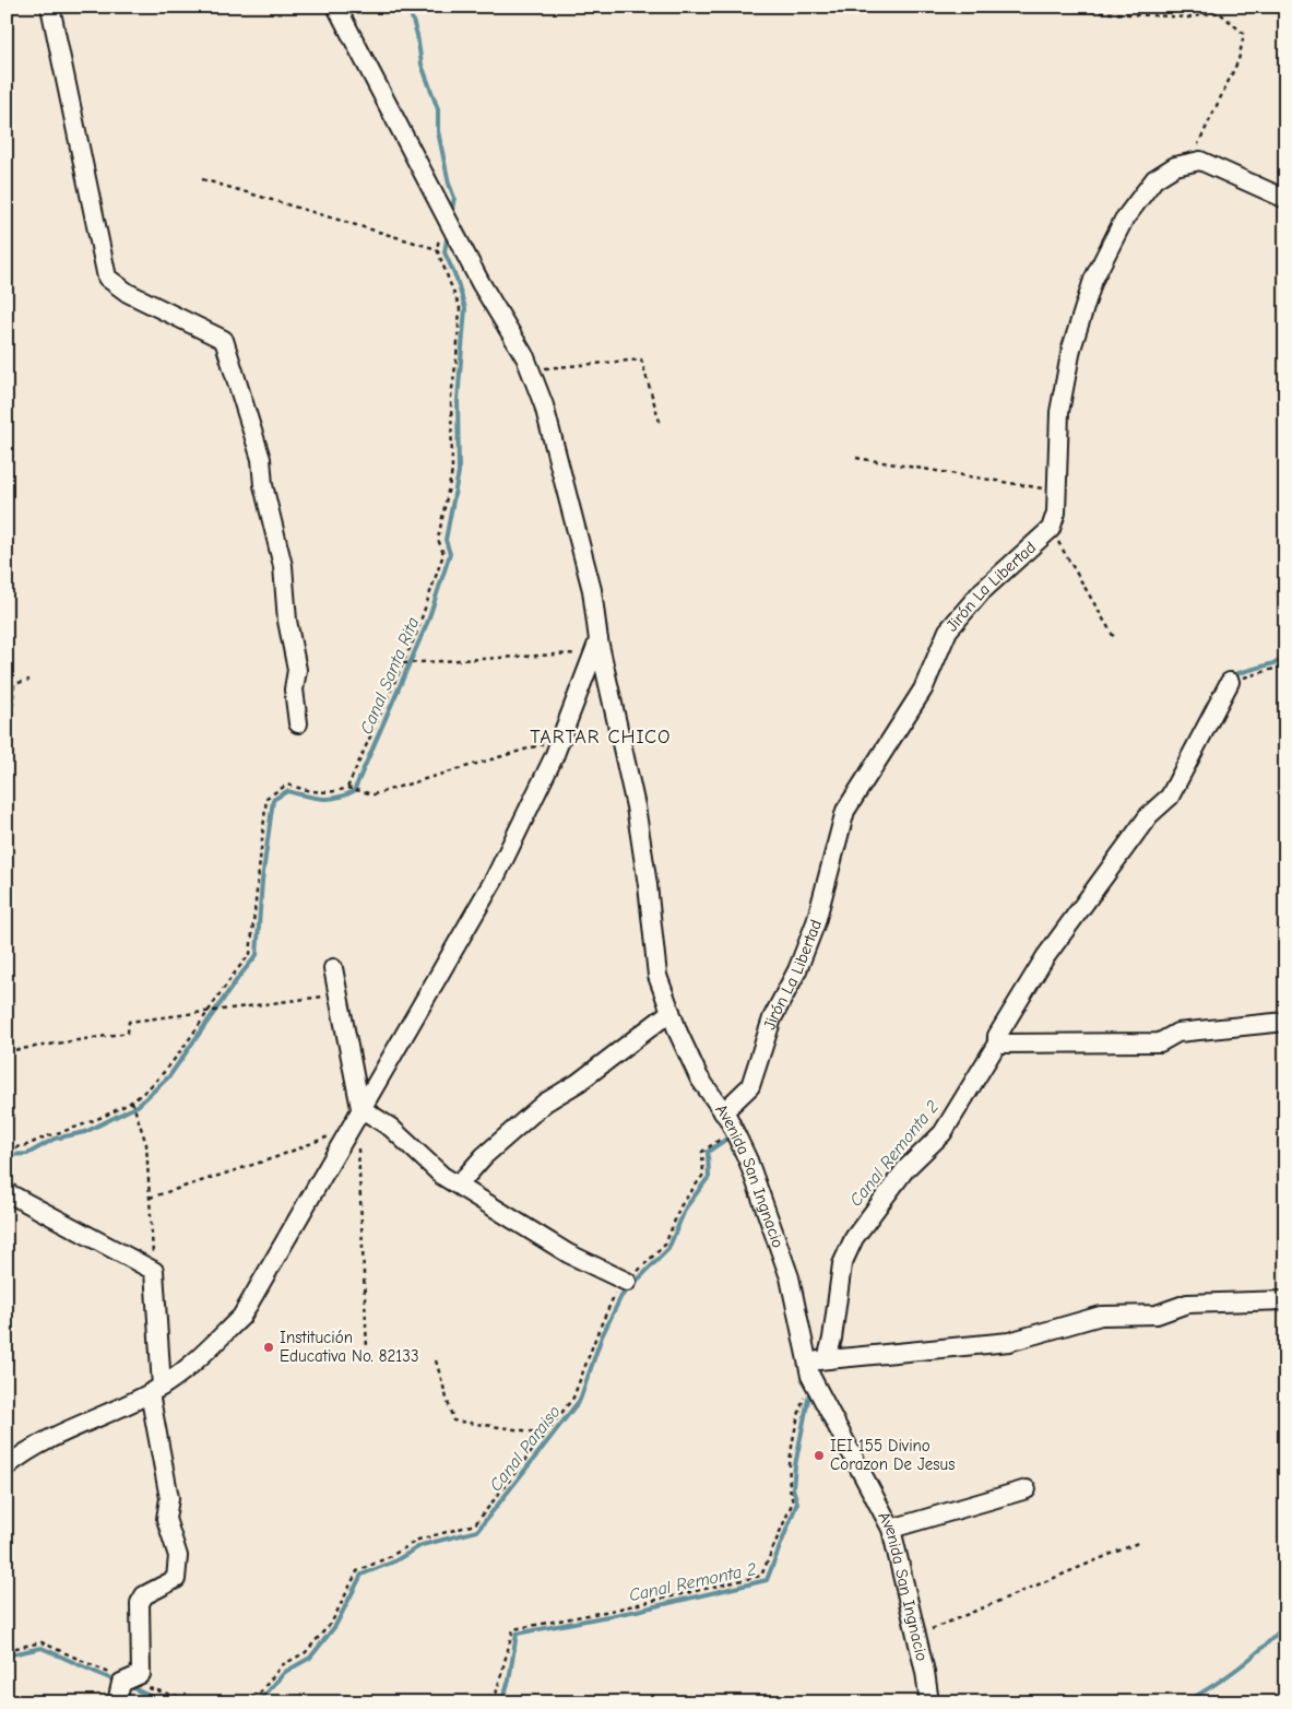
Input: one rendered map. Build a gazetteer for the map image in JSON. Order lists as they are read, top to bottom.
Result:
{
  "streets": {
    "street": ["Jirón La Libertad", "Avenida San Ingnacio"]
  },
  "crossings": [
    ["Jirón La Libertad", "Avenida San Ingnacio"]
  ],
  "districts": ["TARTAR CHICO"],
  "water": ["Canal Santa Rita", "Canal Remonta 2", "Canal Paraiso"],
  "places": ["Institución Educativa No. 82133", "IEI 155 Divino Corazon De Jesus"]
}
